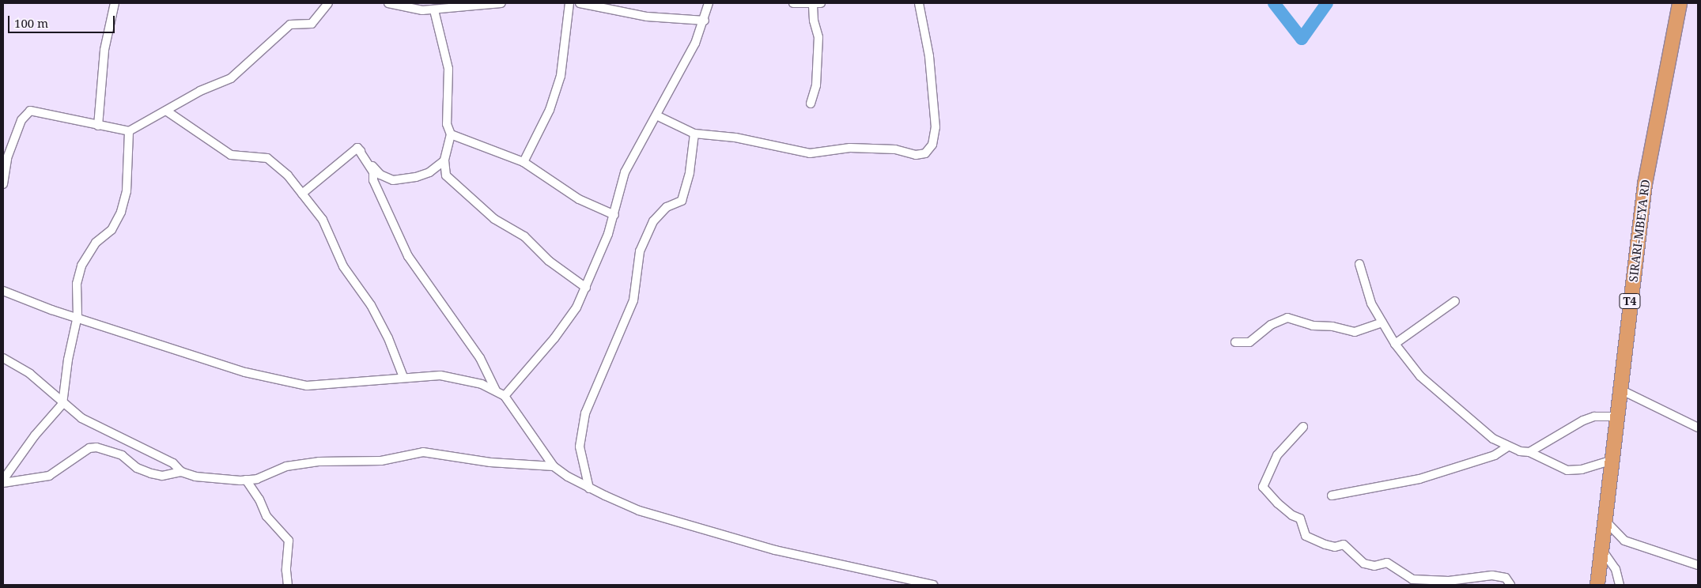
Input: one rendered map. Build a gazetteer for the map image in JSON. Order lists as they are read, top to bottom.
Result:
{
  "streets": {
    "highway": ["SIRARI-MBEYA RD", "T4"]
  },
  "scale_bar": "100 m"
}
